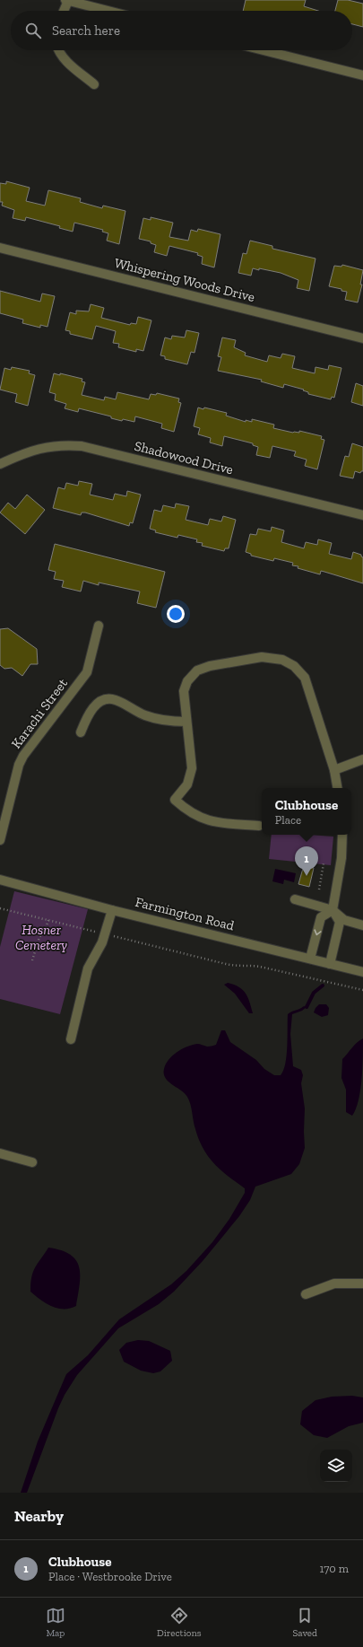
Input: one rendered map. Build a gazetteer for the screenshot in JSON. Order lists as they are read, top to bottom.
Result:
{
  "streets": {
    "street": [
      "Whispering Woods Drive",
      "Shadowood Drive",
      "Karachi Street",
      "Farmington Road"
    ]
  },
  "parks": ["Hosner Cemetery"],
  "page": {
    "search": "Search here",
    "popup": ["Clubhouse", "Place"],
    "pins": "1",
    "heading": "Nearby",
    "list": [
      {
        "mark": "1",
        "name": "Clubhouse",
        "note": "Place · Westbrooke Drive",
        "value": "170 m"
      }
    ],
    "nav": ["Map", "Directions", "Saved"]
  }
}
